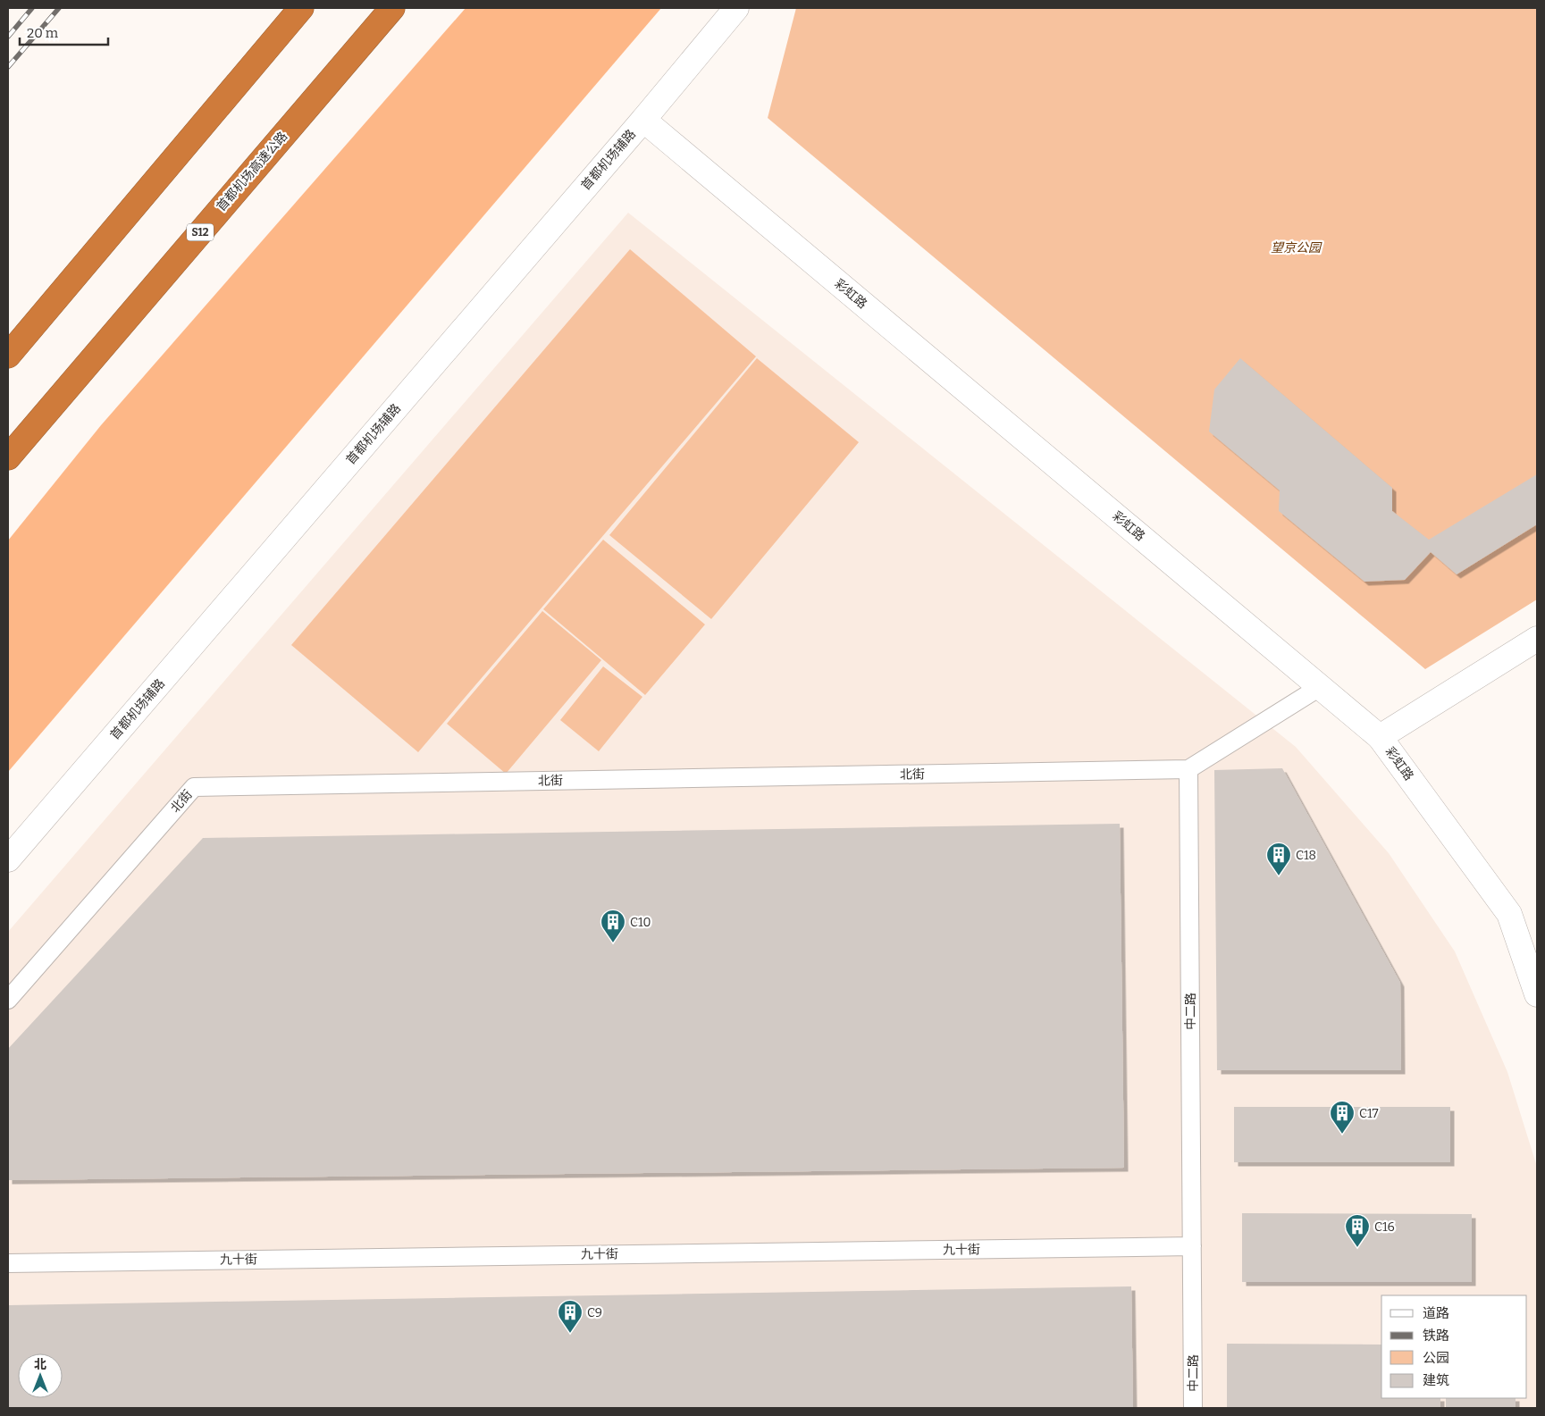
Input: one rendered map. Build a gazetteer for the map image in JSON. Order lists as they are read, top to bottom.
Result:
{
  "streets": {
    "highway": ["首都机场高速公路", "S12"],
    "street": ["首都机场辅路", "彩虹路"],
    "lane": ["北街", "中二路", "九十街"]
  },
  "crossings": [
    ["首都机场辅路", "彩虹路"],
    ["北街", "中二路"],
    ["中二路", "九十街"]
  ],
  "parks": ["望京公园"],
  "places": {
    "building": [
      "C18",
      "C10",
      "C17",
      "C16",
      "C9"
    ]
  },
  "legend": [
    "道路",
    "铁路",
    "公园",
    "建筑"
  ],
  "scale_bar": "20 m",
  "north": "top"
}
